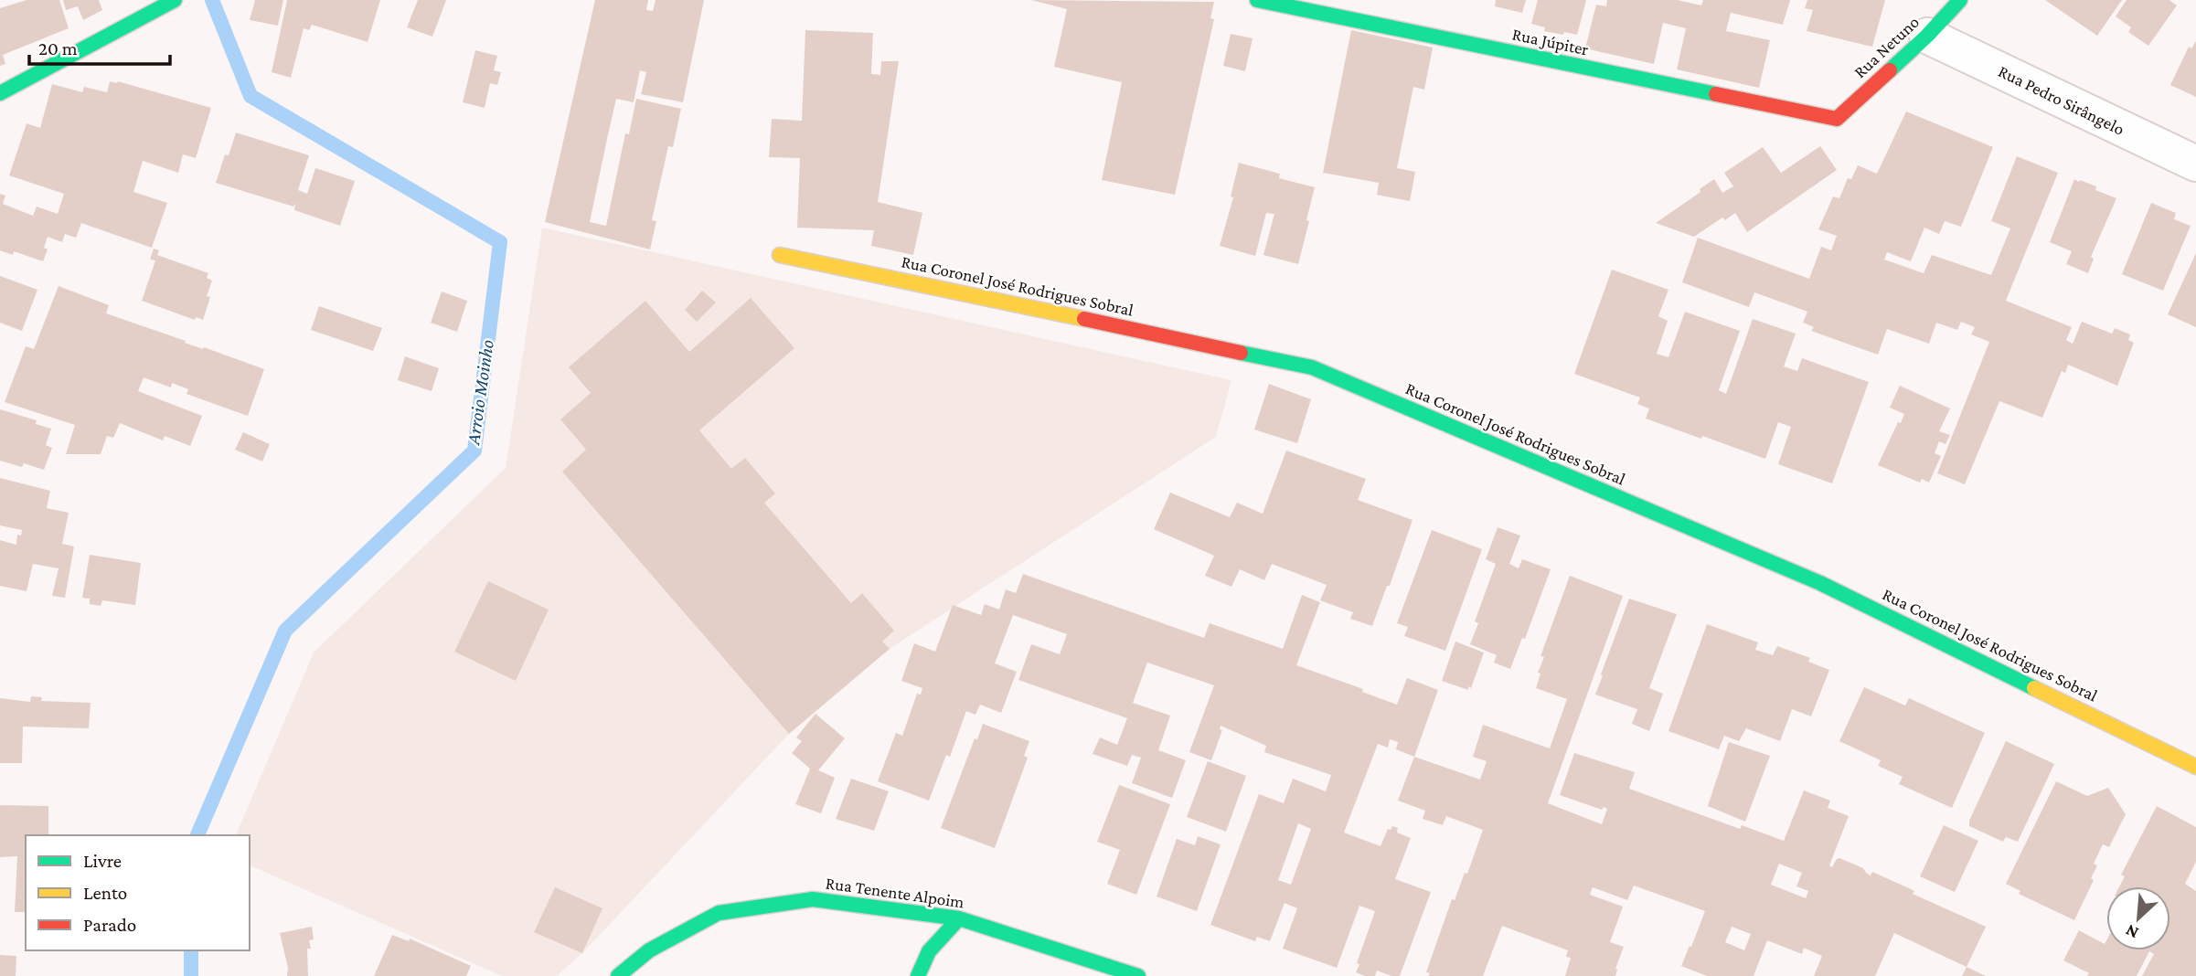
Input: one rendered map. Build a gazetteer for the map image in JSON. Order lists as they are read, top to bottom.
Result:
{
  "streets": {
    "street": [
      "Rua Júpiter",
      "Rua Netuno",
      "Rua Pedro Sirângelo",
      "Rua Coronel José Rodrigues Sobral",
      "Rua Tenente Alpoim"
    ]
  },
  "crossings": [
    ["Rua Júpiter", "Rua Netuno"],
    ["Rua Netuno", "Rua Pedro Sirângelo"]
  ],
  "water": ["Arroio Moinho"],
  "legend": ["Livre", "Lento", "Parado"],
  "scale_bar": "20 m",
  "north": "bottom left"
}
